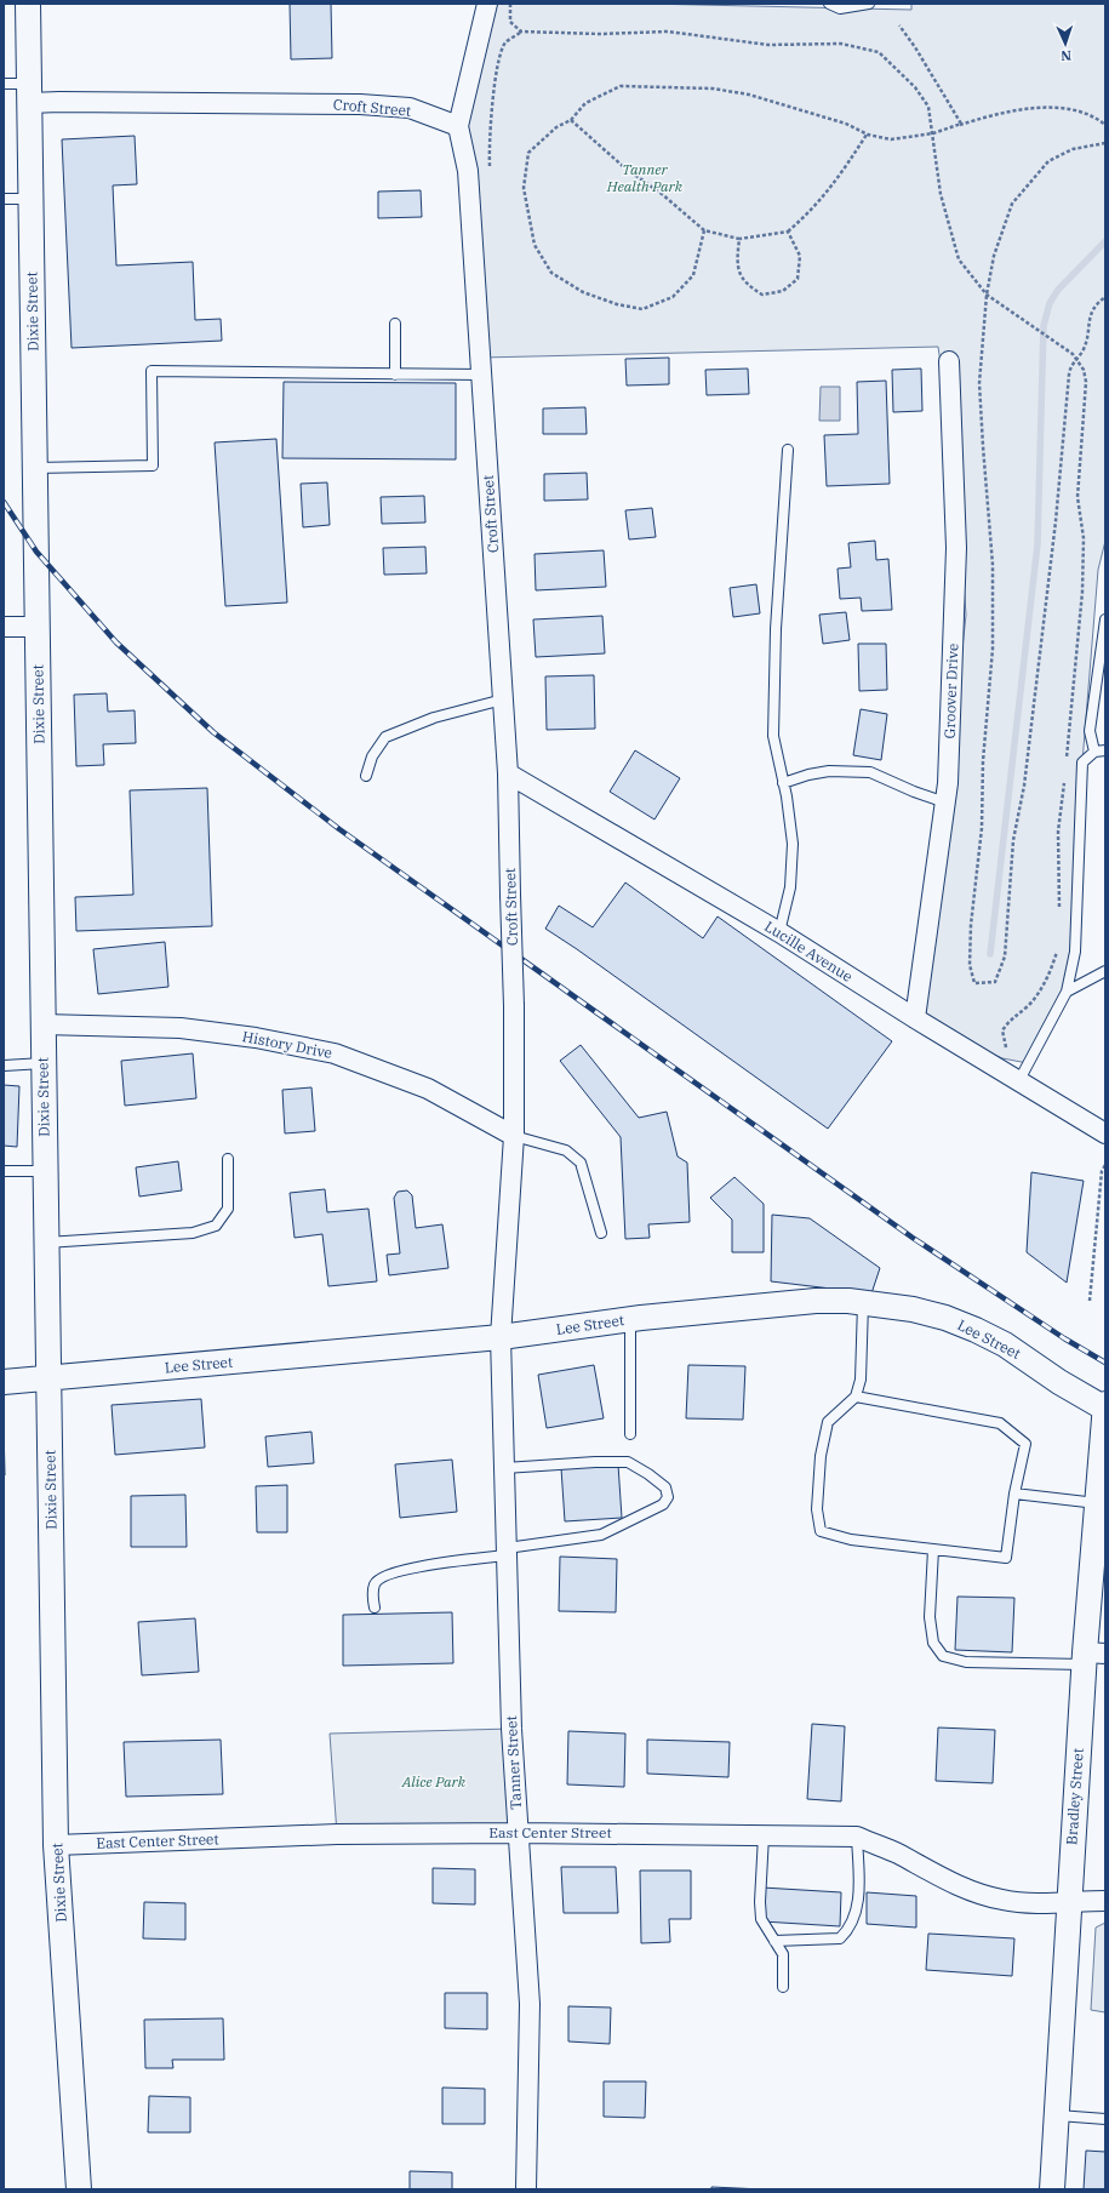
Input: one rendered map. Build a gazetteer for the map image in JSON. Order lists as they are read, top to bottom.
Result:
{
  "streets": {
    "street": [
      "Croft Street",
      "Dixie Street",
      "Groover Drive",
      "Lucille Avenue",
      "History Drive",
      "Lee Street",
      "Tanner Street",
      "Bradley Street",
      "East Center Street"
    ]
  },
  "crossings": [
    ["Croft Street", "Dixie Street"],
    ["Croft Street", "Lucille Avenue"],
    ["Croft Street", "History Drive"],
    ["Croft Street", "Lee Street"],
    ["Croft Street", "Tanner Street"],
    ["Dixie Street", "History Drive"],
    ["Dixie Street", "Lee Street"],
    ["Dixie Street", "East Center Street"],
    ["Groover Drive", "Lucille Avenue"],
    ["Lee Street", "Tanner Street"],
    ["Lee Street", "Bradley Street"],
    ["Tanner Street", "East Center Street"],
    ["Bradley Street", "East Center Street"]
  ],
  "parks": ["Tanner Health Park", "Alice Park"],
  "north": "bottom"
}
